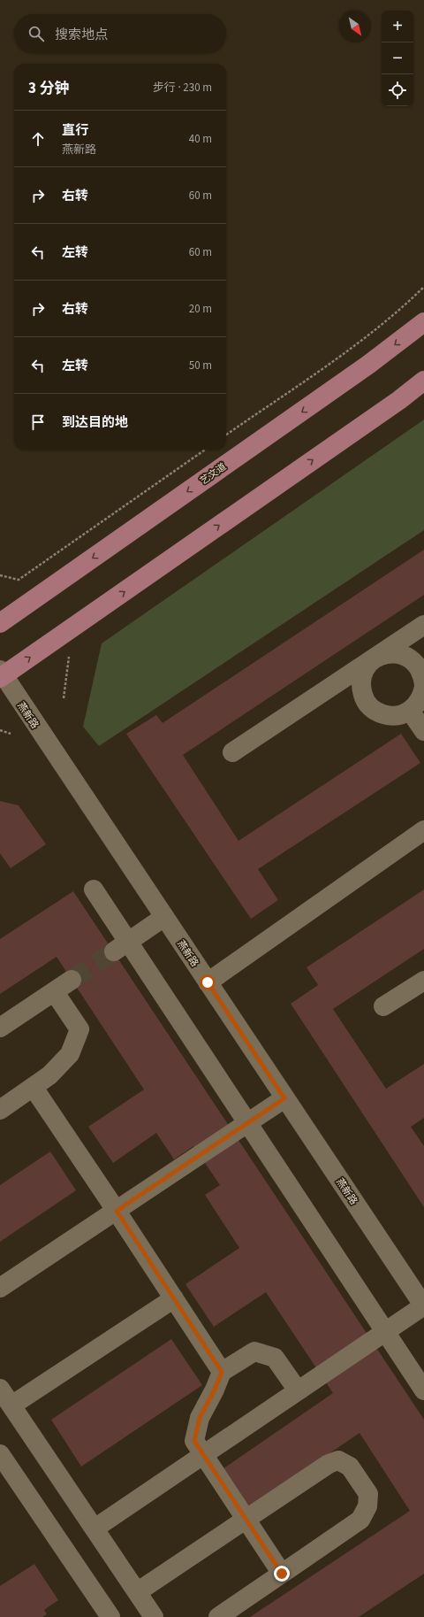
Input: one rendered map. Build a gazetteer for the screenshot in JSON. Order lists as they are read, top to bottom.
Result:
{
  "streets": {
    "main road": ["艺文道"],
    "street": ["燕新路"]
  },
  "north": "bottom right",
  "page": {
    "map_buttons": ["+", "−"],
    "search": "搜索地点",
    "heading": ["3 分钟", "步行 · 230 m"],
    "list": [
      ["直行", "燕新路", "40 m"],
      ["右转", "60 m"],
      ["左转", "60 m"],
      ["右转", "20 m"],
      ["左转", "50 m"],
      "到达目的地"
    ]
  }
}
